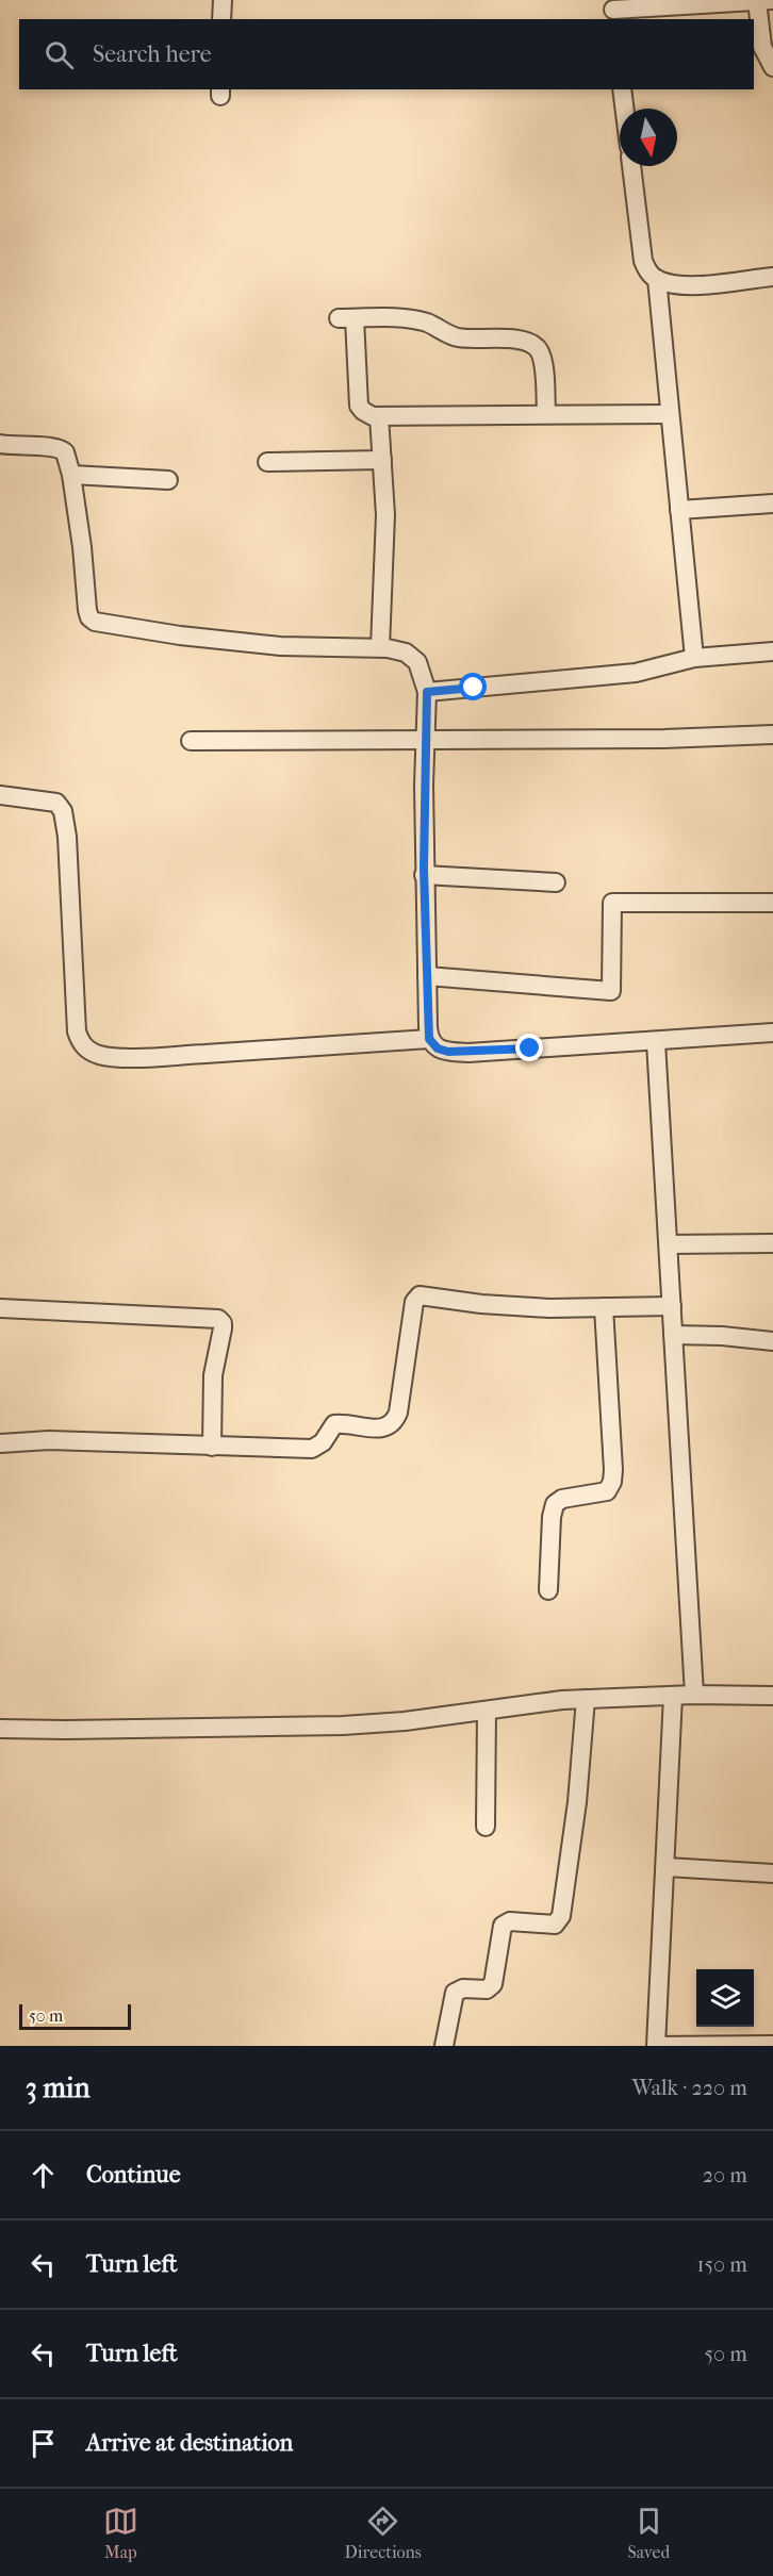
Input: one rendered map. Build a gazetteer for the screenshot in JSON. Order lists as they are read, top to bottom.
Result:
{
  "scale_bar": "50 m",
  "north": "bottom",
  "page": {
    "search": "Search here",
    "scale": "50 m",
    "heading": ["3 min", "Walk · 220 m"],
    "list": [
      ["Continue", "20 m"],
      ["Turn left", "150 m"],
      ["Turn left", "50 m"],
      "Arrive at destination"
    ],
    "nav": ["Map", "Directions", "Saved"]
  }
}
